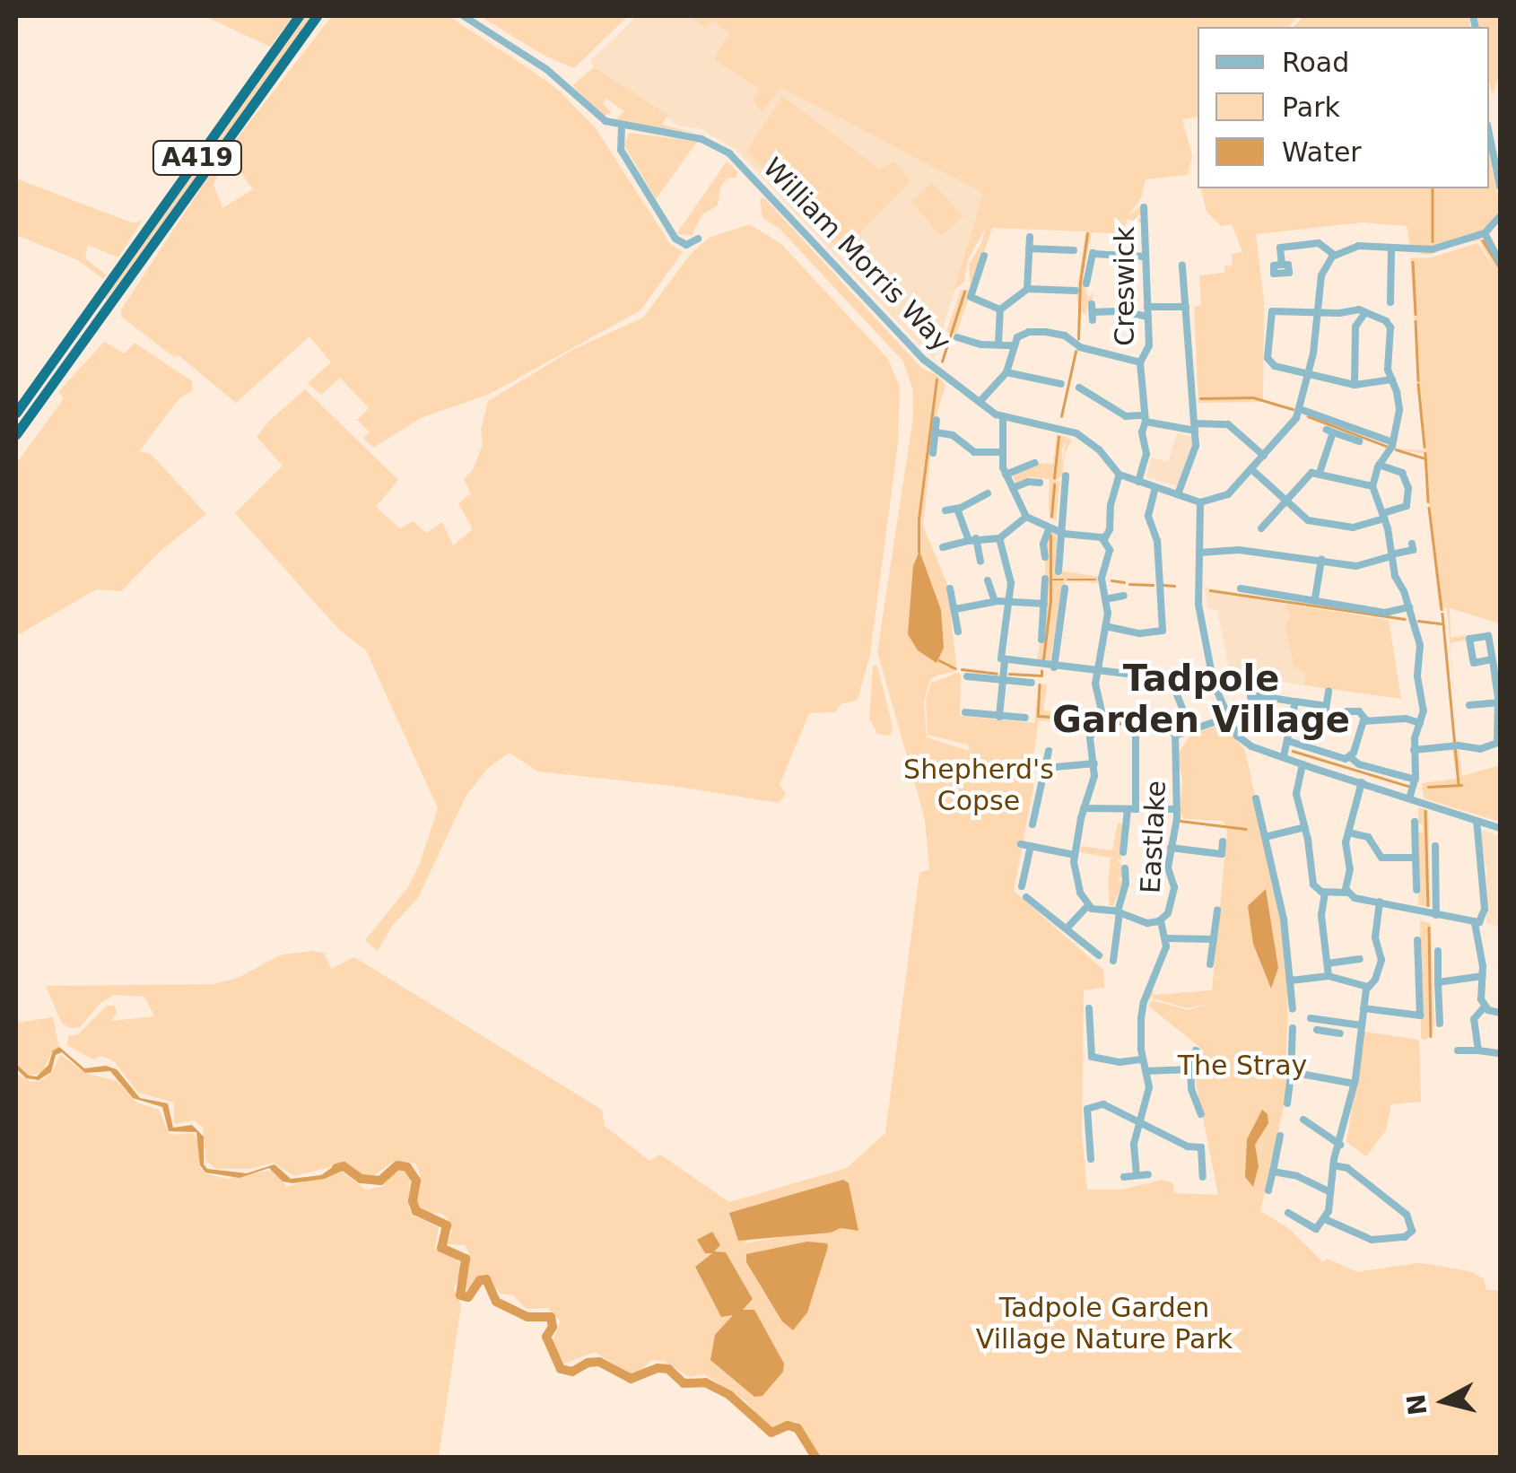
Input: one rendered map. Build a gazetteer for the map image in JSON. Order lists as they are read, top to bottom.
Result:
{
  "streets": {
    "highway": ["A419"],
    "street": ["William Morris Way", "Creswick", "Eastlake"]
  },
  "crossings": [
    ["William Morris Way", "Creswick"]
  ],
  "districts": ["Tadpole Garden Village"],
  "parks": ["Shepherd's Copse", "The Stray", "Tadpole Garden Village Nature Park"],
  "legend": ["Road", "Park", "Water"],
  "north": "left"
}
